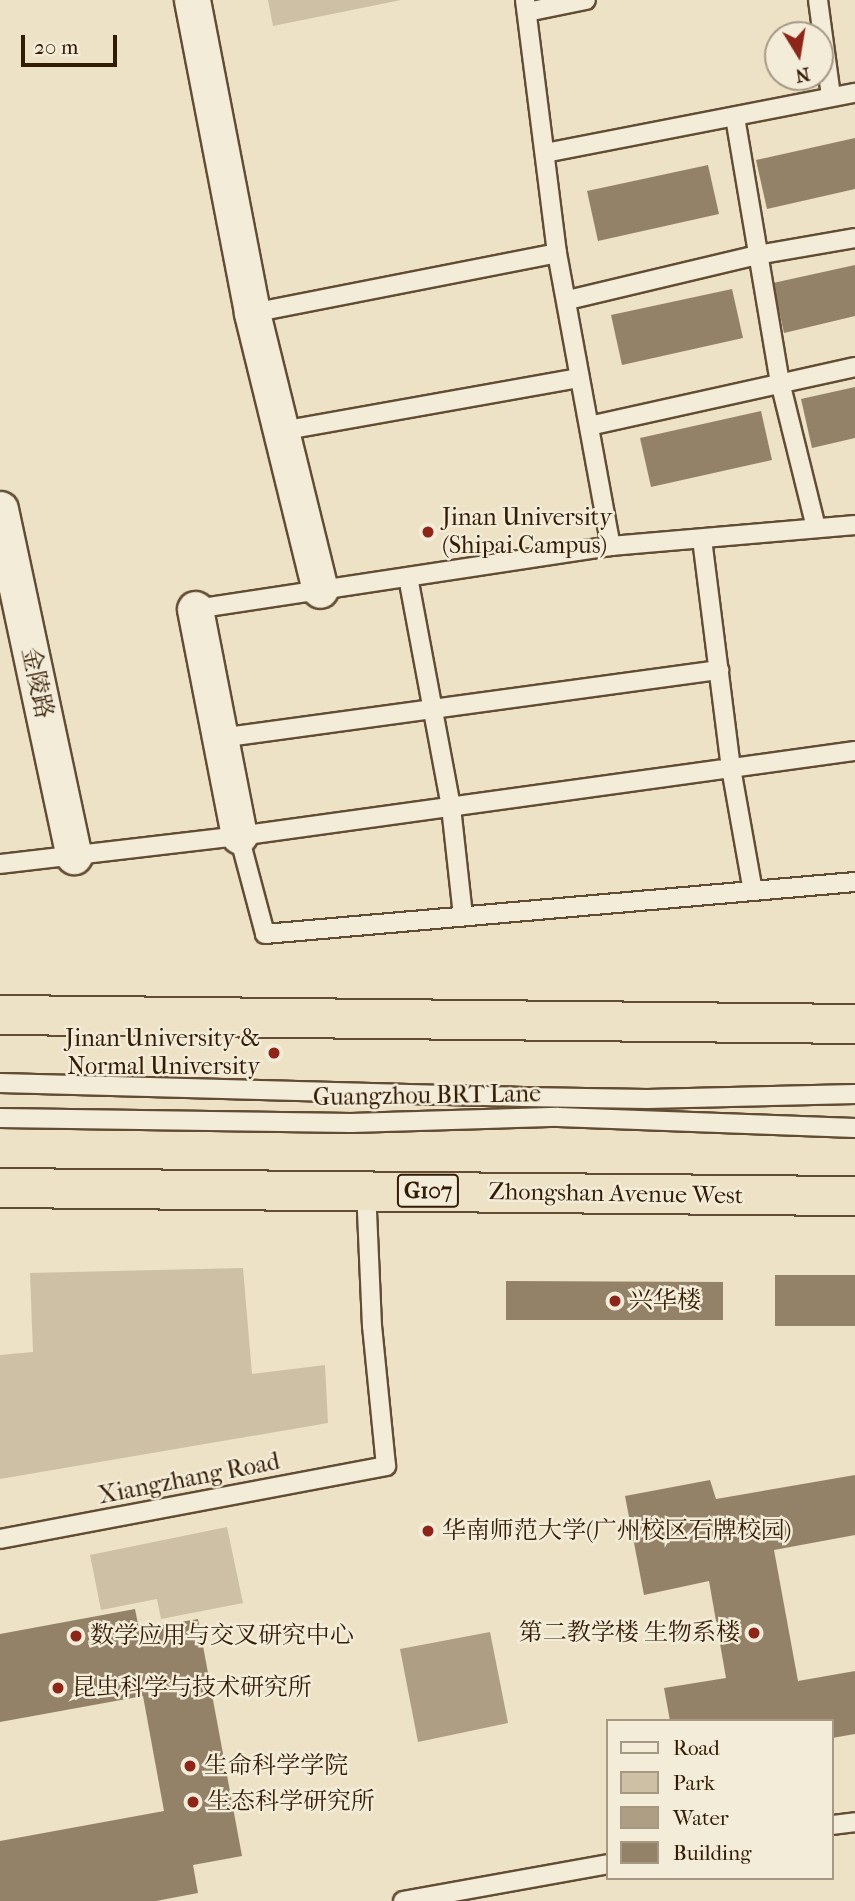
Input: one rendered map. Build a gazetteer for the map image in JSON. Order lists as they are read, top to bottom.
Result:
{
  "streets": {
    "highway": ["G107", "Zhongshan Avenue West"],
    "street": ["金陵路"],
    "lane": ["Guangzhou BRT Lane", "Xiangzhang Road"]
  },
  "crossings": [
    ["Zhongshan Avenue West", "Xiangzhang Road"]
  ],
  "places": [
    "Jinan University (Shipai Campus)",
    "Jinan University & Normal University",
    "兴华楼",
    "华南师范大学(广州校区石牌校园)",
    "第二教学楼 生物系楼",
    "数学应用与交叉研究中心",
    "昆虫科学与技术研究所",
    "生命科学学院",
    "生态科学研究所"
  ],
  "legend": [
    "Road",
    "Park",
    "Water",
    "Building"
  ],
  "scale_bar": "20 m",
  "north": "bottom"
}
